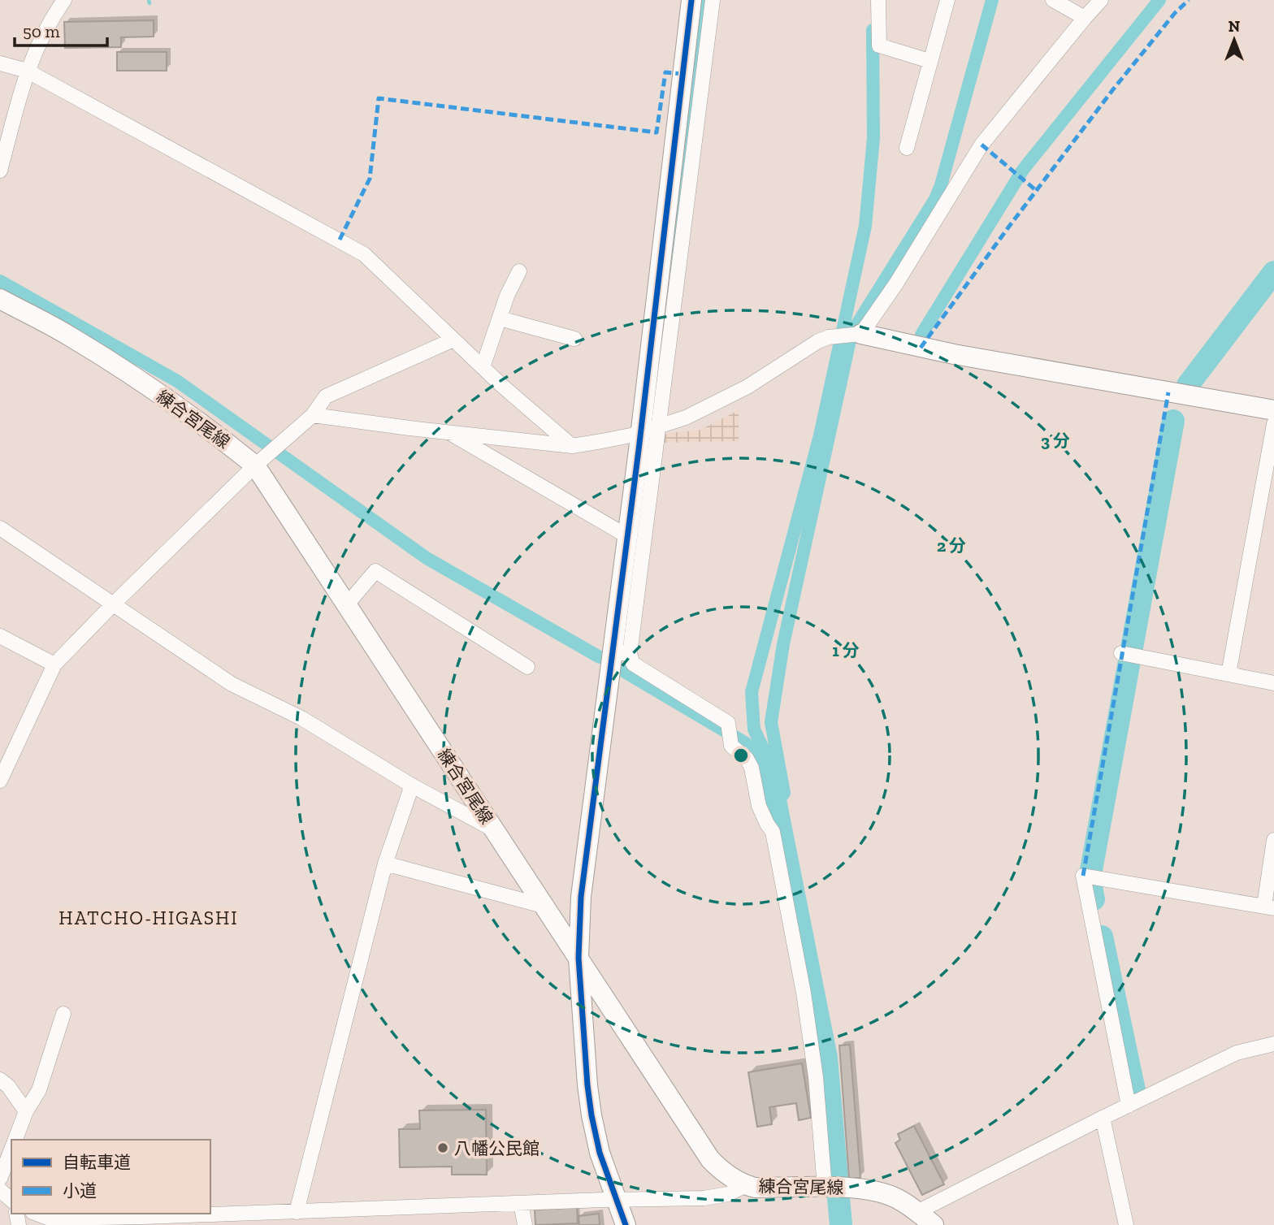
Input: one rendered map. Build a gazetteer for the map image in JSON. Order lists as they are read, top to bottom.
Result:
{
  "streets": {
    "street": ["練合宮尾線"]
  },
  "districts": ["HATCHO-HIGASHI"],
  "places": ["八幡公民館"],
  "legend": ["自転車道", "小道"],
  "scale_bar": "50 m",
  "north": "top",
  "rings": ["3 分", "2 分", "1 分"]
}
